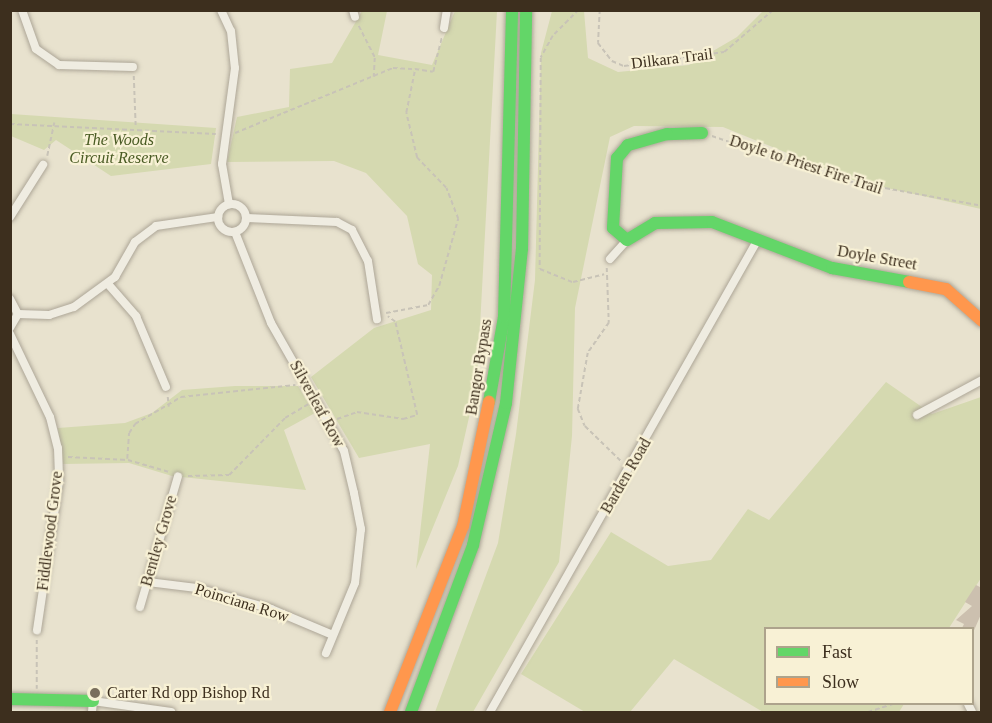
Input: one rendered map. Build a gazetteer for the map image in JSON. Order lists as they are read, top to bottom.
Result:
{
  "streets": {
    "main road": ["Doyle Street", "Bangor Bypass"],
    "street": [
      "Silverleaf Row",
      "Barden Road",
      "Fiddlewood Grove",
      "Bentley Grove",
      "Poinciana Row"
    ],
    "path": ["Dilkara Trail", "Doyle to Priest Fire Trail"]
  },
  "crossings": [
    ["Doyle Street", "Barden Road"],
    ["Silverleaf Row", "Poinciana Row"],
    ["Bentley Grove", "Poinciana Row"]
  ],
  "parks": ["The Woods Circuit Reserve"],
  "places": ["Carter Rd opp Bishop Rd"],
  "legend": ["Fast", "Slow"]
}
